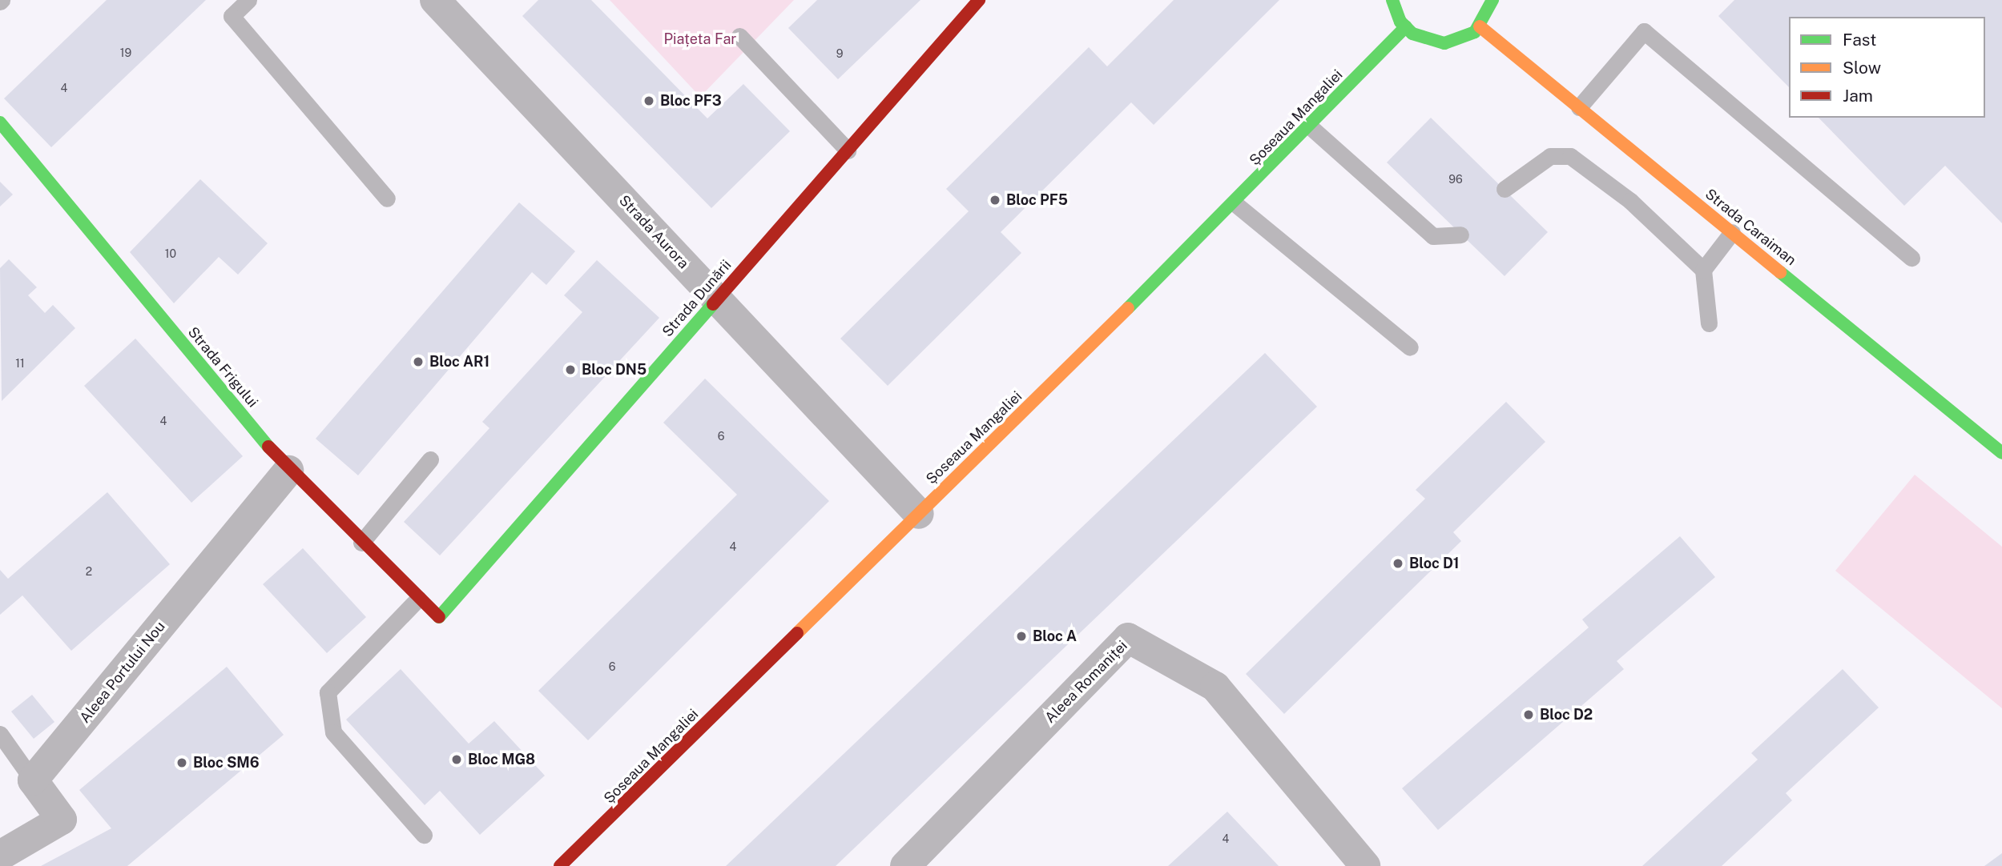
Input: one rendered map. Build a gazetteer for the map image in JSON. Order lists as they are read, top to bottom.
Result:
{
  "streets": {
    "street": [
      "Șoseaua Mangaliei",
      "Strada Caraiman",
      "Strada Aurora",
      "Strada Dunării",
      "Strada Frigului",
      "Aleea Portului Nou",
      "Aleea Romaniței"
    ]
  },
  "crossings": [
    ["Șoseaua Mangaliei", "Strada Aurora"],
    ["Strada Aurora", "Strada Dunării"],
    ["Strada Dunării", "Strada Frigului"],
    ["Strada Frigului", "Aleea Portului Nou"]
  ],
  "parks": ["Piațeta Far"],
  "places": [
    "Bloc PF3",
    "Bloc PF5",
    "Bloc AR1",
    "Bloc DN5",
    "Bloc D1",
    "Bloc A",
    "Bloc D2",
    "Bloc MG8",
    "Bloc SM6"
  ],
  "house_numbers": [
    "19",
    "9",
    "4",
    "96",
    "10",
    "11",
    "4",
    "6",
    "4",
    "2",
    "6",
    "4"
  ],
  "legend": ["Fast", "Slow", "Jam"]
}
